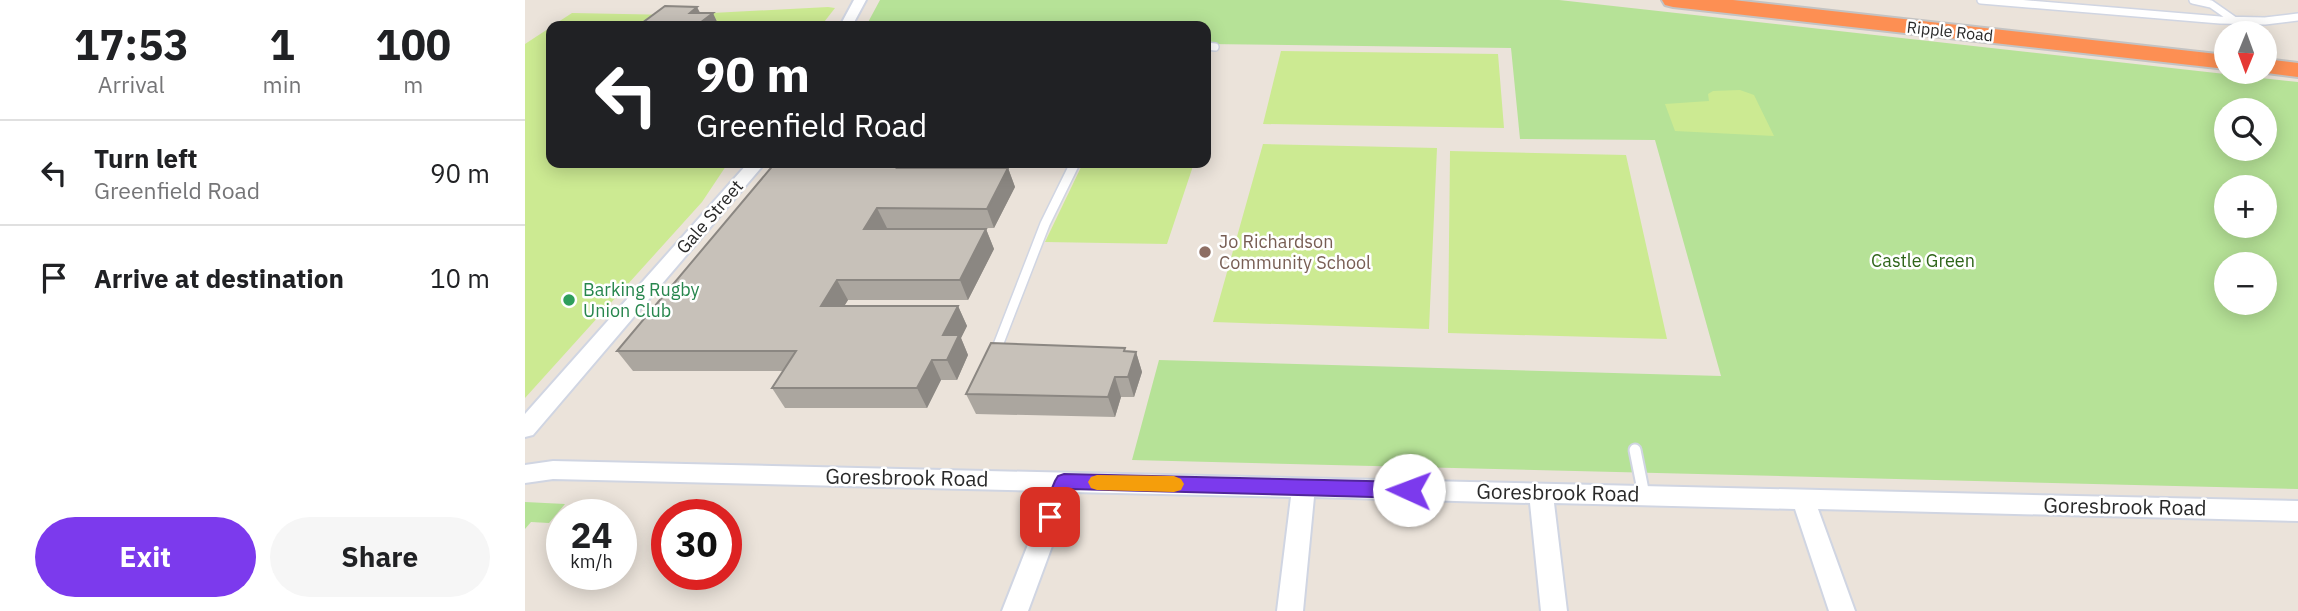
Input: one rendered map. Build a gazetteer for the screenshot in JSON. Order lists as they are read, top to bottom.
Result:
{
  "streets": {
    "highway": ["Ripple Road"],
    "street": ["Gale Street", "Goresbrook Road"]
  },
  "parks": ["Castle Green"],
  "places": ["Jo Richardson Community School", "Barking Rugby Union Club"],
  "north": "bottom",
  "page": {
    "eta": [
      "17:53",
      "Arrival",
      "1",
      "min",
      "100",
      "m"
    ],
    "map_buttons": ["+", "−"],
    "turn": ["90 m", "Greenfield Road"],
    "list": [
      {
        "name": "Turn left",
        "note": "Greenfield Road",
        "value": "90 m"
      },
      {
        "name": "Arrive at destination",
        "value": "10 m"
      }
    ],
    "speed": "24 km/h",
    "limit": "30",
    "buttons": ["Exit", "Share"]
  }
}
